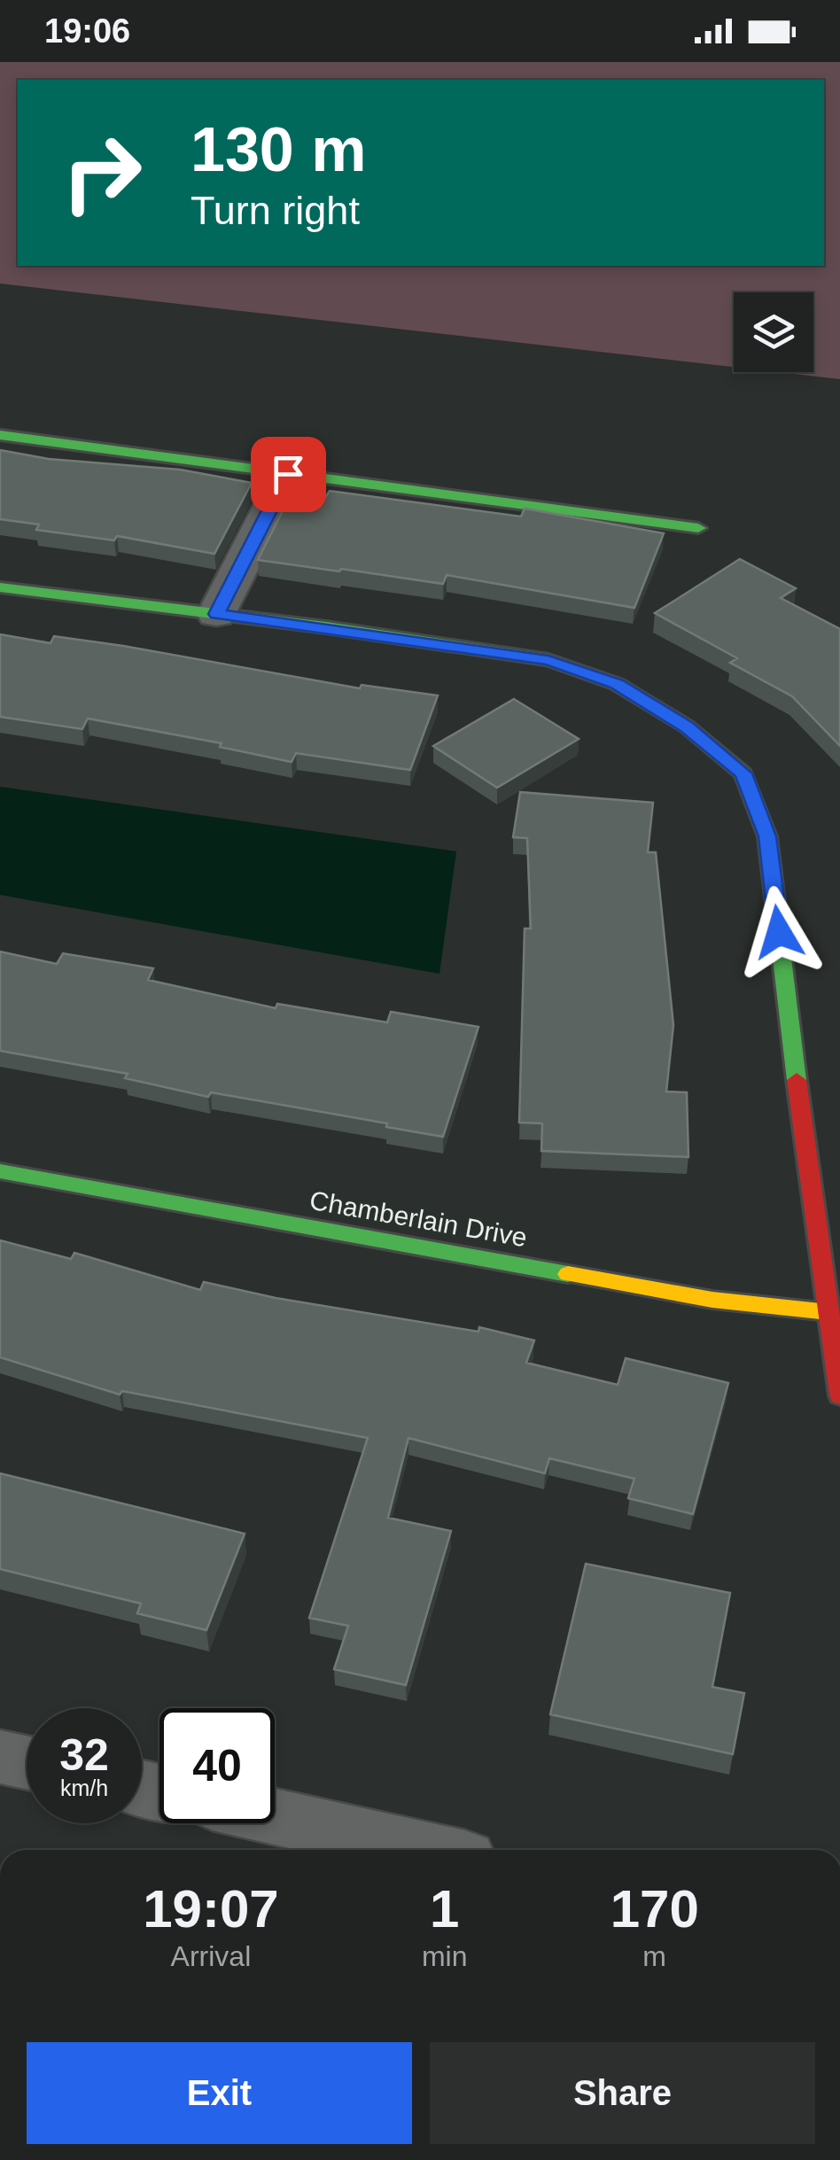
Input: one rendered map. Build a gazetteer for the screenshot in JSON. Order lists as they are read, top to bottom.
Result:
{
  "streets": {
    "street": ["Chamberlain Drive"]
  },
  "page": {
    "status": "19:06",
    "turn": ["130 m", "Turn right"],
    "speed": "32 km/h",
    "limit": "40",
    "eta": [
      "19:07",
      "Arrival",
      "1",
      "min",
      "170",
      "m"
    ],
    "buttons": ["Exit", "Share"]
  }
}
